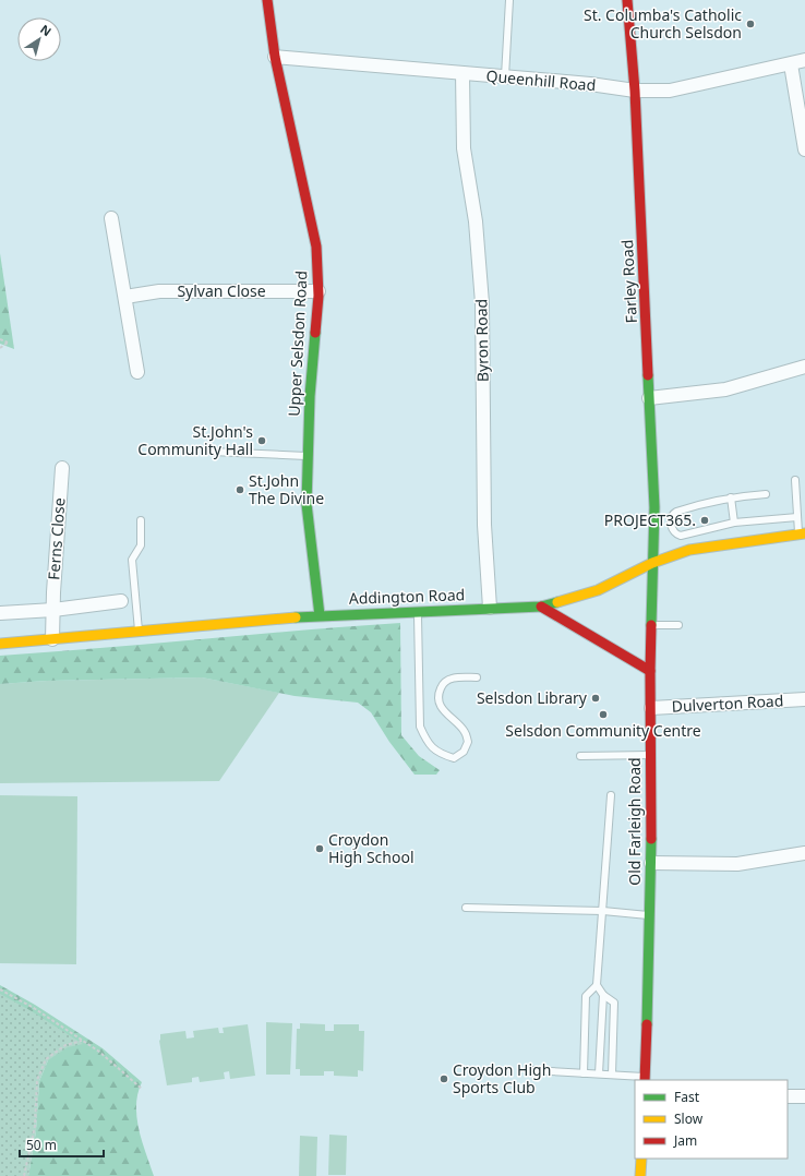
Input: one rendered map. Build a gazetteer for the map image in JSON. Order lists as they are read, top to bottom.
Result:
{
  "streets": {
    "main road": [
      "Farley Road",
      "Upper Selsdon Road",
      "Addington Road",
      "Old Farleigh Road"
    ],
    "street": [
      "Queenhill Road",
      "Sylvan Close",
      "Byron Road",
      "Ferns Close",
      "Dulverton Road"
    ]
  },
  "crossings": [
    ["Queenhill Road", "Farley Road"],
    ["Queenhill Road", "Byron Road"],
    ["Queenhill Road", "Upper Selsdon Road"],
    ["Farley Road", "Addington Road"],
    ["Farley Road", "Old Farleigh Road"],
    ["Sylvan Close", "Upper Selsdon Road"],
    ["Byron Road", "Addington Road"],
    ["Upper Selsdon Road", "Addington Road"],
    ["Ferns Close", "Addington Road"],
    ["Addington Road", "Old Farleigh Road"],
    ["Dulverton Road", "Old Farleigh Road"]
  ],
  "places": [
    "St. Columba's Catholic Church Selsdon",
    "St.John's Community Hall",
    "St.John The Divine",
    "PROJECT365.",
    "Selsdon Library",
    "Selsdon Community Centre",
    "Croydon High School",
    "Croydon High Sports Club"
  ],
  "legend": ["Fast", "Slow", "Jam"],
  "scale_bar": "50 m",
  "north": "top right"
}
